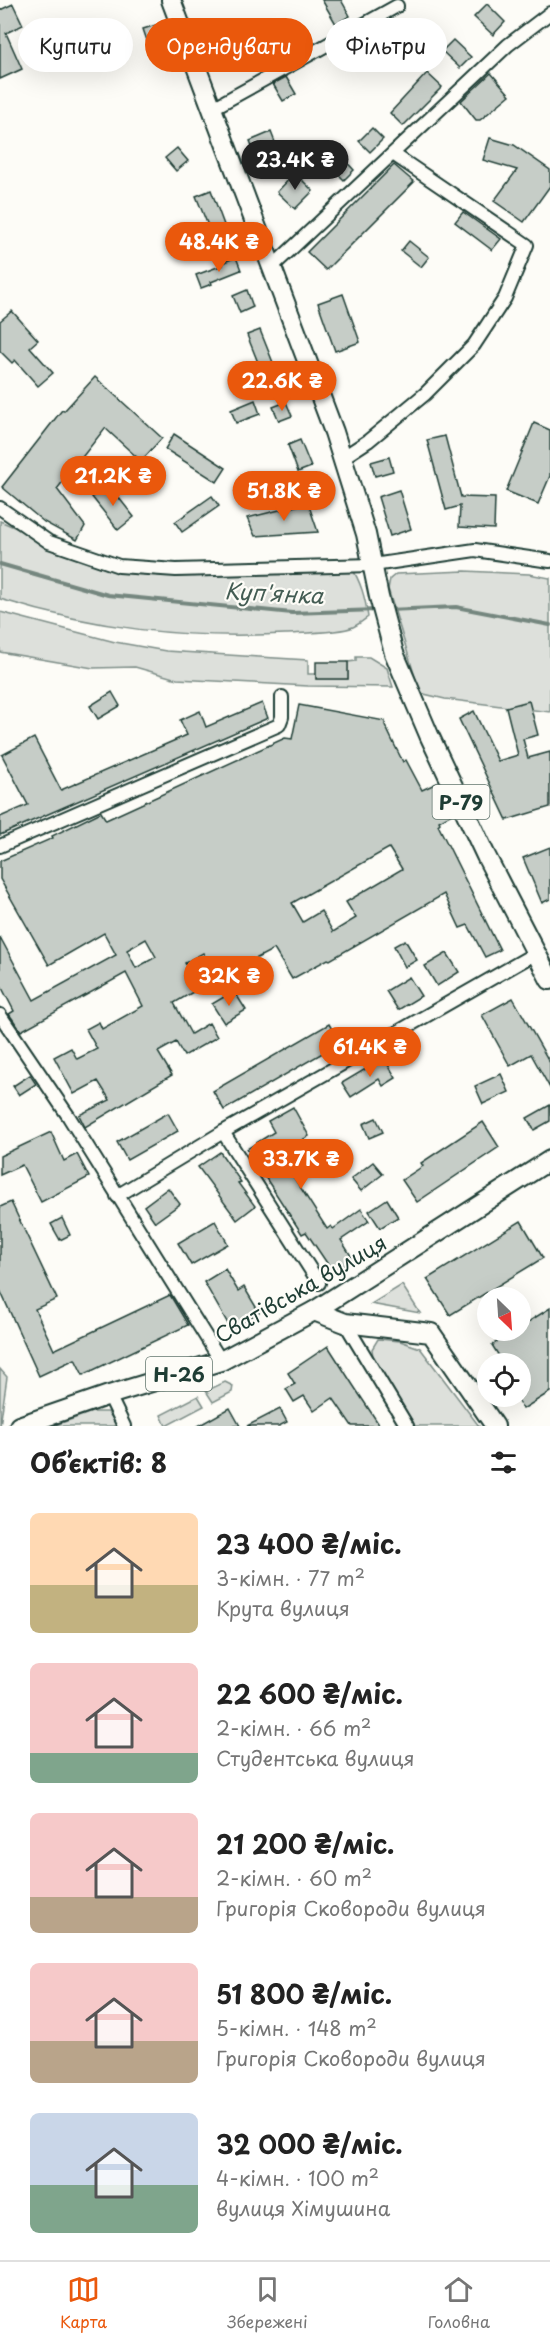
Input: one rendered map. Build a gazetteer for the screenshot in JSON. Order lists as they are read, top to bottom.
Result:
{
  "streets": {
    "main road": ["Р-79", "Сватівська вулиця", "Н-26"]
  },
  "water": ["Куп'янка"],
  "north": "bottom right",
  "page": {
    "chip": ["Купити", "Орендувати", "Фільтри"],
    "price": [
      "23.4K ₴",
      "48.4K ₴",
      "22.6K ₴",
      "21.2K ₴",
      "51.8K ₴",
      "32K ₴",
      "61.4K ₴",
      "33.7K ₴"
    ],
    "heading": "Об’єктів: 8",
    "list": [
      {
        "name": "23 400 ₴/міс.",
        "note": "3-кімн. · 77 m² · Крута вулиця"
      },
      {
        "name": "22 600 ₴/міс.",
        "note": "2-кімн. · 66 m² · Студентська вулиця"
      },
      {
        "name": "21 200 ₴/міс.",
        "note": "2-кімн. · 60 m² · Григорія Сковороди вулиця"
      },
      {
        "name": "51 800 ₴/міс.",
        "note": "5-кімн. · 148 m² · Григорія Сковороди вулиця"
      },
      {
        "name": "32 000 ₴/міс.",
        "note": "4-кімн. · 100 m² · вулиця Хімушина"
      }
    ],
    "tabs": ["Карта", "Збережені", "Головна"]
  }
}
